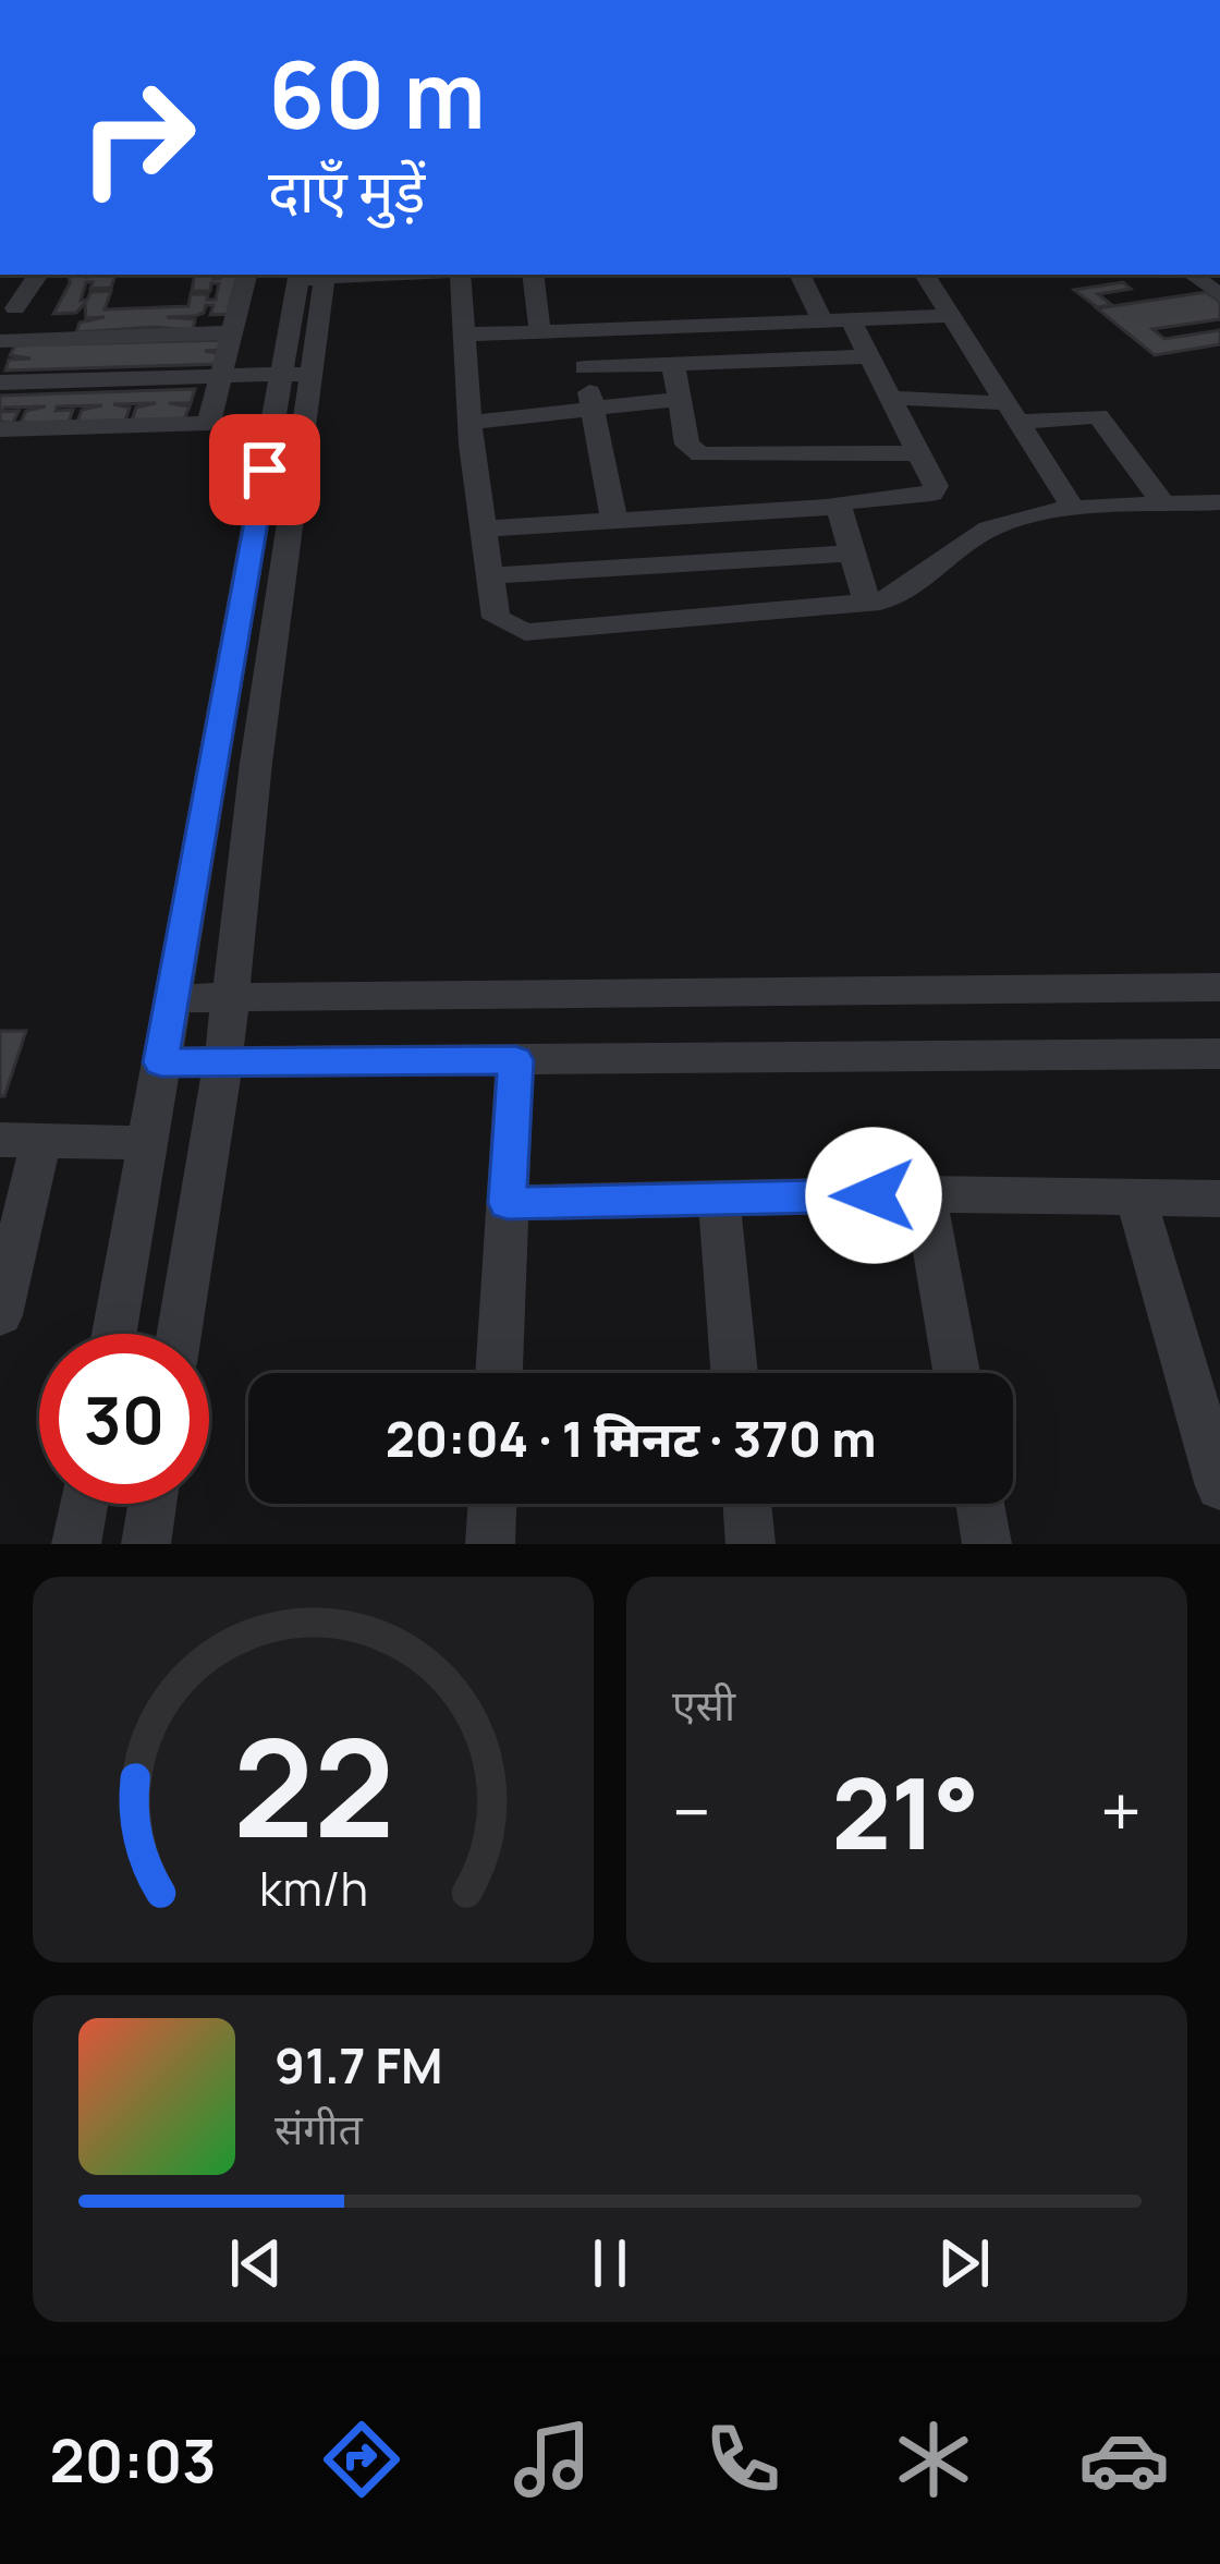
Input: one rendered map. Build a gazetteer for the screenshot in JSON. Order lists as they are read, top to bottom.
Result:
{
  "page": {
    "turn": ["60 m", "दाएँ मुड़ें"],
    "limit": "30",
    "trip": "20:04 · 1 मिनट · 370 m",
    "tile": "एसी",
    "heat": ["−", "21°", "+"],
    "song": ["91.7 FM", "संगीत"],
    "tabs": "20:03",
    "gauge": ["22", "km/h"]
  }
}
